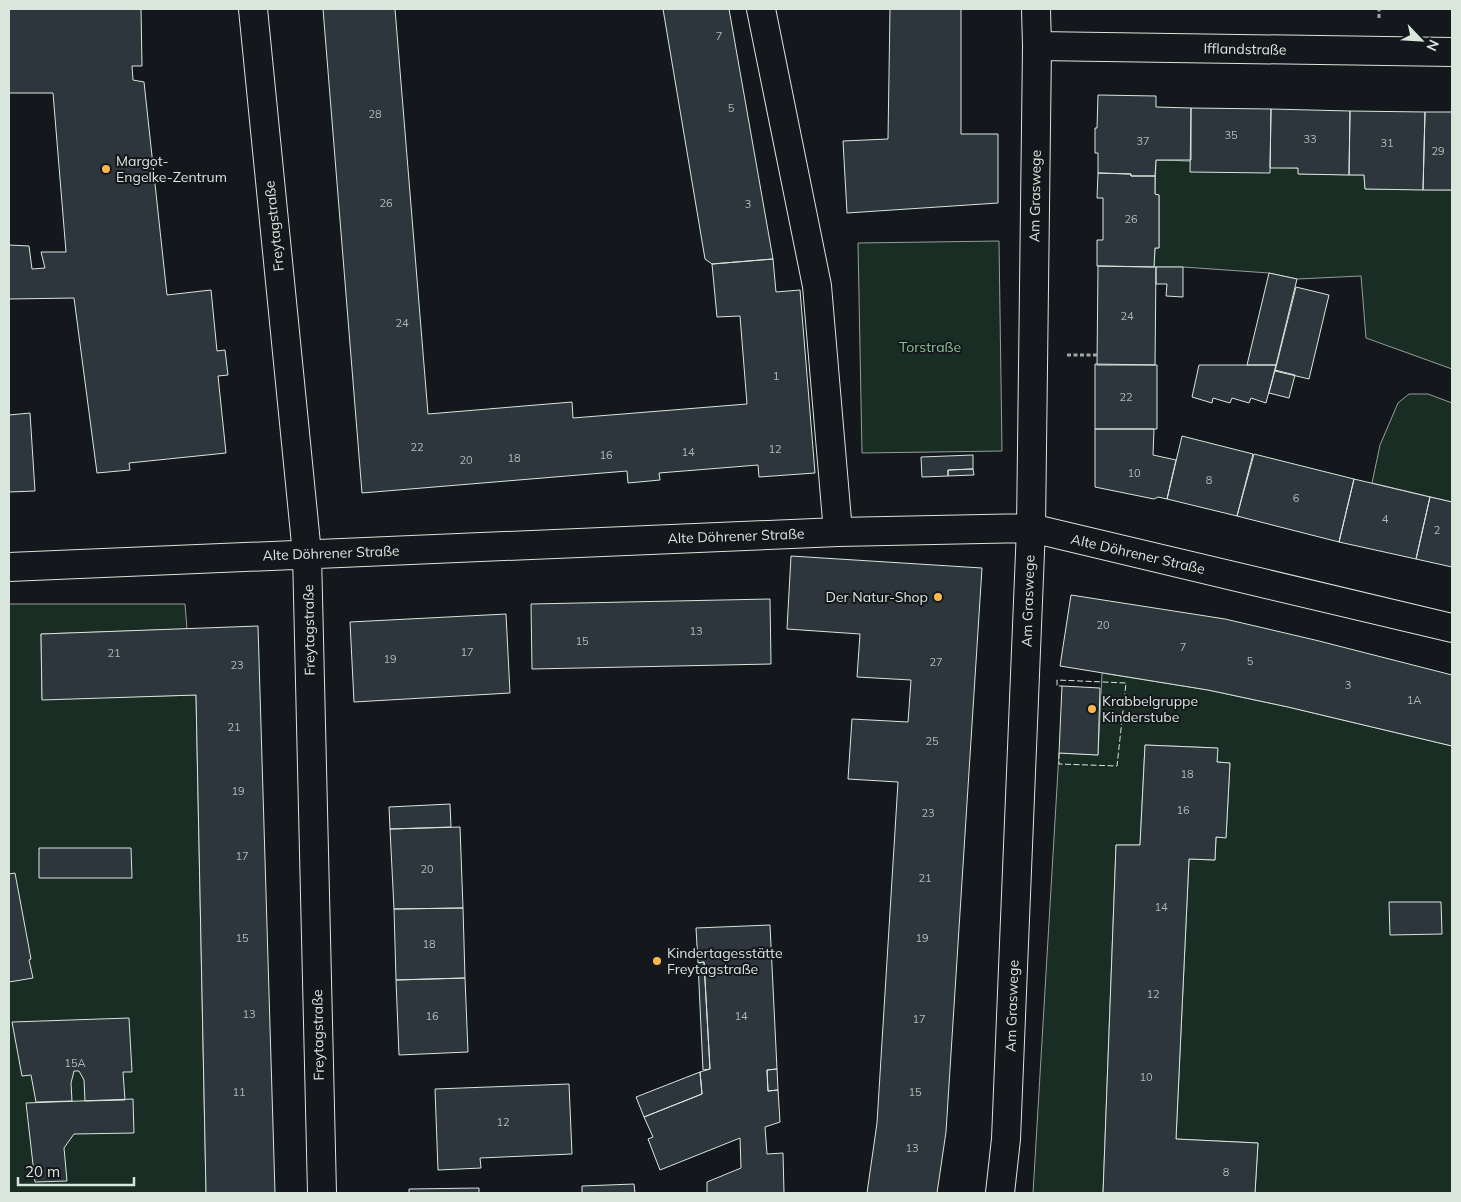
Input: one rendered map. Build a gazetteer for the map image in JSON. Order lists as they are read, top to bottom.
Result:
{
  "streets": {
    "street": [
      "Ifflandstraße",
      "Am Graswege",
      "Freytagstraße",
      "Alte Döhrener Straße"
    ]
  },
  "crossings": [
    ["Ifflandstraße", "Am Graswege"],
    ["Am Graswege", "Alte Döhrener Straße"],
    ["Freytagstraße", "Alte Döhrener Straße"]
  ],
  "parks": ["Torstraße"],
  "places": [
    "Margot- Engelke-Zentrum",
    "Der Natur-Shop",
    "Krabbelgruppe Kinderstube",
    "Kindertagesstätte Freytagstraße"
  ],
  "house_numbers": [
    "7",
    "5",
    "28",
    "35",
    "33",
    "37",
    "31",
    "29",
    "26",
    "3",
    "26",
    "24",
    "24",
    "1",
    "22",
    "22",
    "12",
    "14",
    "16",
    "18",
    "20",
    "10",
    "8",
    "6",
    "4",
    "2",
    "20",
    "13",
    "15",
    "7",
    "17",
    "21",
    "19",
    "5",
    "27",
    "23",
    "3",
    "1A",
    "21",
    "25",
    "18",
    "19",
    "16",
    "23",
    "17",
    "20",
    "21",
    "14",
    "15",
    "19",
    "18",
    "12",
    "13",
    "16",
    "14",
    "17",
    "15A",
    "10",
    "11",
    "15",
    "12",
    "13",
    "8"
  ],
  "scale_bar": "20 m",
  "north": "bottom right"
}
